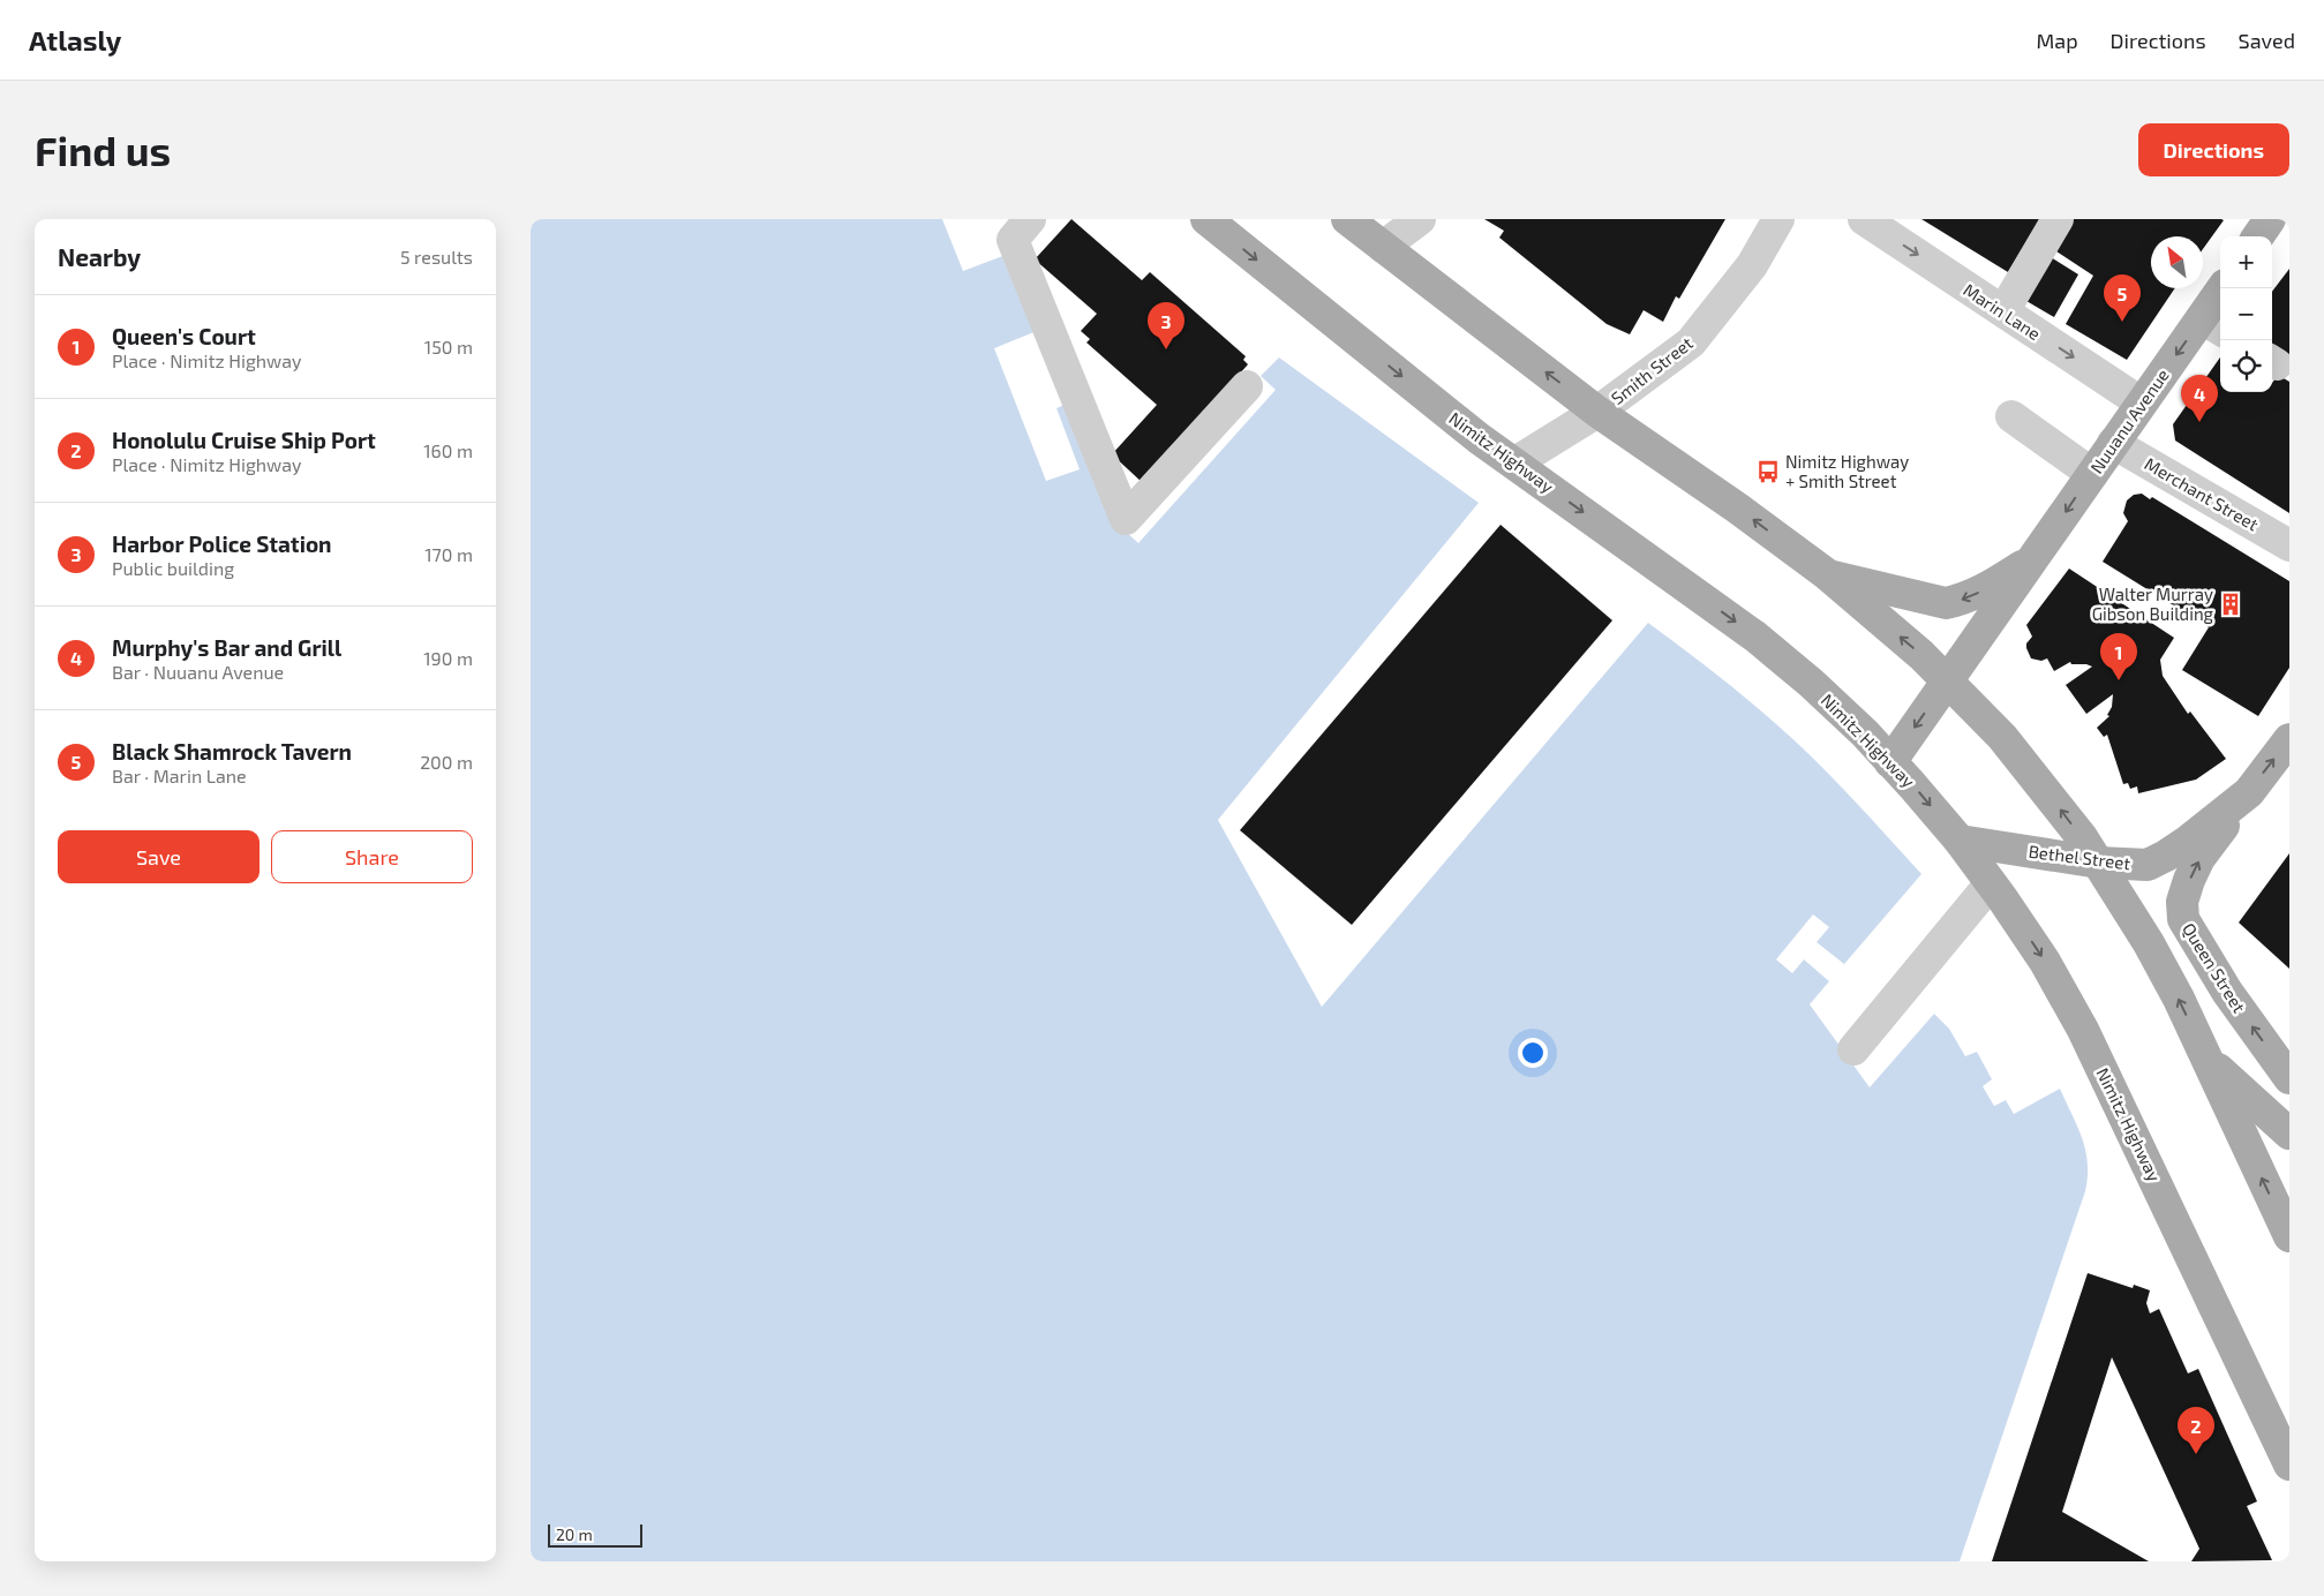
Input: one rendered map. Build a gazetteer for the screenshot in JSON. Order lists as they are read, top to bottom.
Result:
{
  "streets": {
    "main road": [
      "Nuuanu Avenue",
      "Nimitz Highway",
      "Bethel Street",
      "Queen Street"
    ],
    "street": ["Marin Lane", "Smith Street", "Merchant Street"]
  },
  "crossings": [
    ["Marin Lane", "Nuuanu Avenue"],
    ["Smith Street", "Nimitz Highway"],
    ["Nuuanu Avenue", "Nimitz Highway"],
    ["Nuuanu Avenue", "Merchant Street"],
    ["Nimitz Highway", "Bethel Street"],
    ["Bethel Street", "Queen Street"]
  ],
  "one_way": ["Marin Lane", "Nuuanu Avenue"],
  "places": {
    "bus stop": ["Nimitz Highway + Smith Street"],
    "building": ["Walter Murray Gibson Building"]
  },
  "scale_bar": "20 m",
  "north": "top left",
  "page": {
    "header": "Atlasly",
    "nav": ["Map", "Directions", "Saved"],
    "buttons": [
      "Directions",
      ["Save", "Share"]
    ],
    "title": "Find us",
    "heading": ["Nearby", "5 results"],
    "map_buttons": ["+", "−"],
    "pins": [
      "5",
      "3",
      "4",
      "1",
      "2"
    ],
    "list": [
      {
        "mark": "1",
        "name": "Queen's Court",
        "note": "Place · Nimitz Highway",
        "value": "150 m"
      },
      {
        "mark": "2",
        "name": "Honolulu Cruise Ship Port",
        "note": "Place · Nimitz Highway",
        "value": "160 m"
      },
      {
        "mark": "3",
        "name": "Harbor Police Station",
        "note": "Public building",
        "value": "170 m"
      },
      {
        "mark": "4",
        "name": "Murphy's Bar and Grill",
        "note": "Bar · Nuuanu Avenue",
        "value": "190 m"
      },
      {
        "mark": "5",
        "name": "Black Shamrock Tavern",
        "note": "Bar · Marin Lane",
        "value": "200 m"
      }
    ],
    "scale": "20 m"
  }
}
